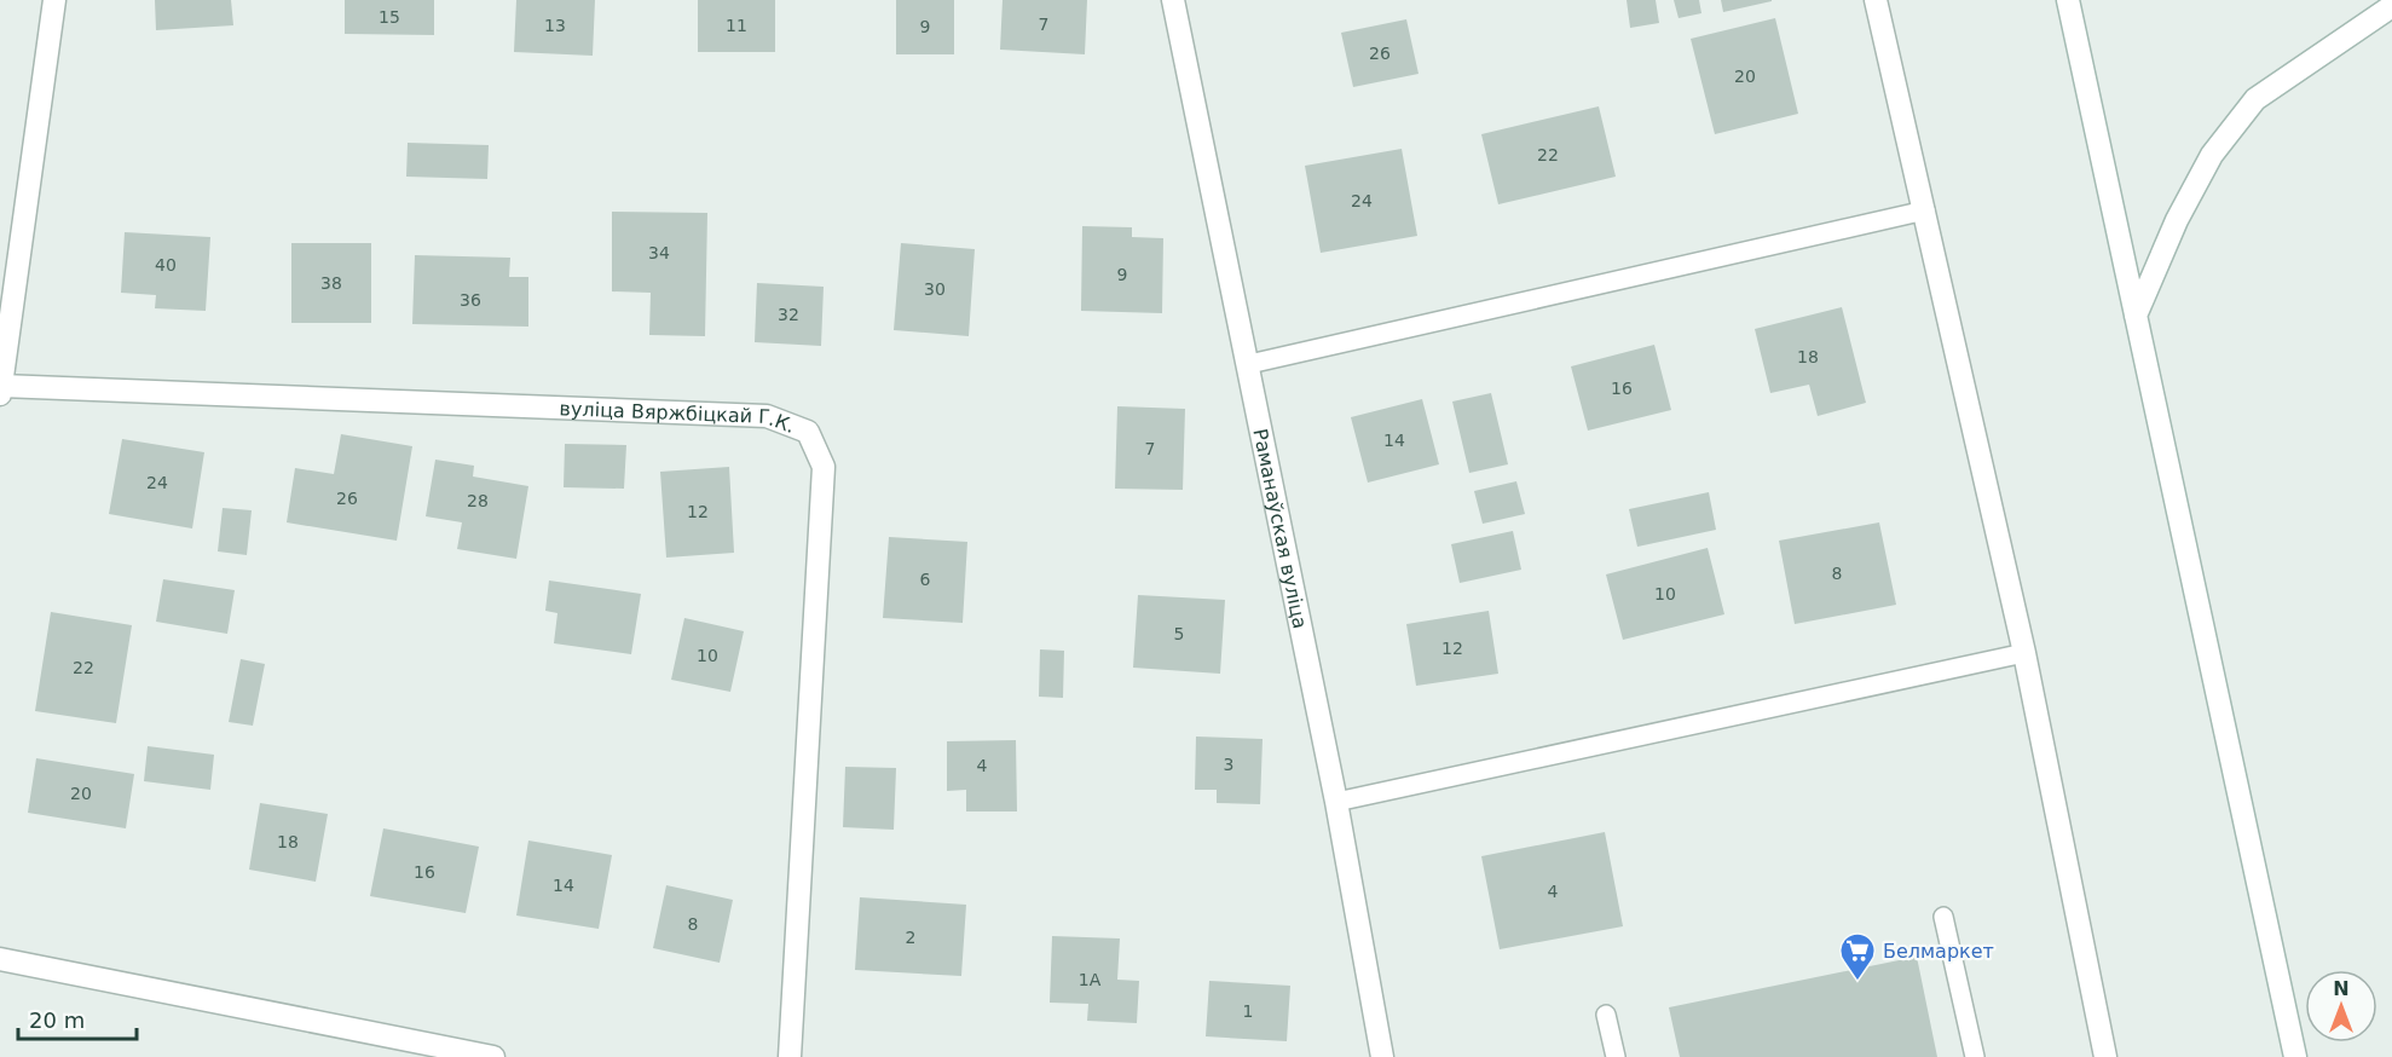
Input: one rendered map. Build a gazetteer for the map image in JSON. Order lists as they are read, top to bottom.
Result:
{
  "streets": {
    "street": ["вуліца Вяржбіцкай Г.К.", "Раманаўская вуліца"]
  },
  "places": {
    "supermarket": ["Белмаркет"]
  },
  "house_numbers": [
    "15",
    "7",
    "13",
    "11",
    "9",
    "26",
    "20",
    "22",
    "24",
    "34",
    "40",
    "9",
    "38",
    "30",
    "36",
    "32",
    "18",
    "16",
    "14",
    "7",
    "24",
    "26",
    "28",
    "12",
    "8",
    "6",
    "10",
    "5",
    "12",
    "10",
    "22",
    "3",
    "4",
    "20",
    "18",
    "16",
    "14",
    "4",
    "8",
    "2",
    "1А",
    "1"
  ],
  "scale_bar": "20 m",
  "north": "top"
}
